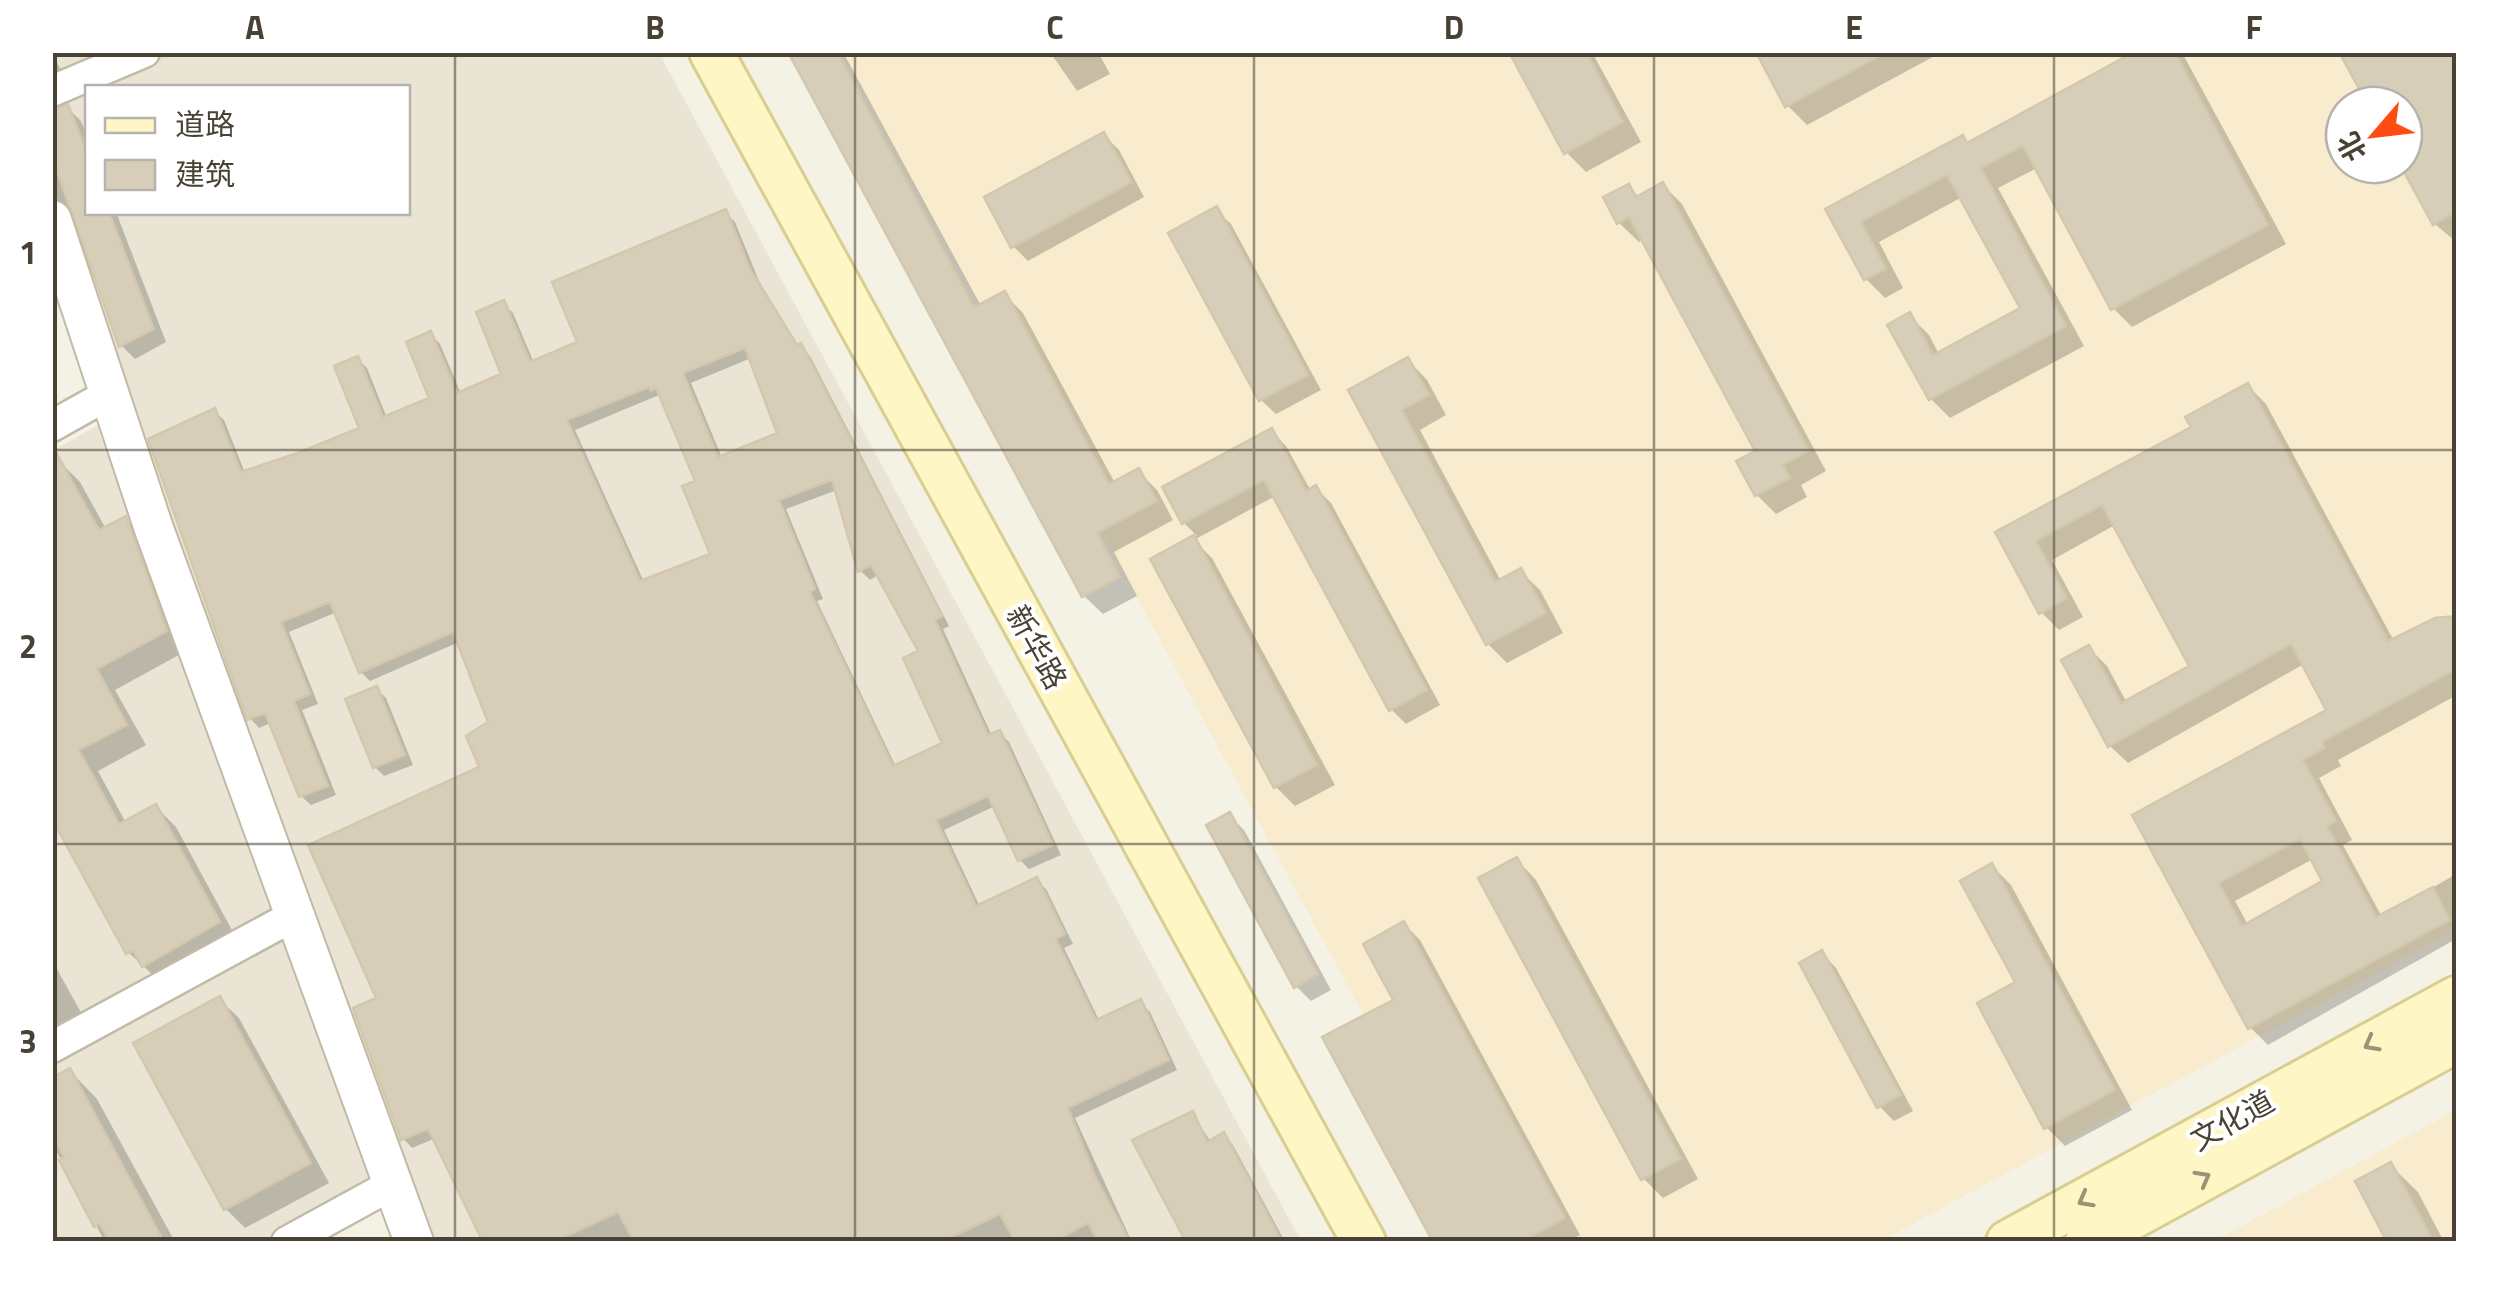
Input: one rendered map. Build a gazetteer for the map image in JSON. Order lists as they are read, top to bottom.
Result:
{
  "streets": {
    "main road": ["新华路", "文化道"]
  },
  "legend": ["道路", "建筑"],
  "north": "bottom left",
  "grid": {
    "columns": [
      "A",
      "B",
      "C",
      "D",
      "E",
      "F"
    ],
    "rows": ["1", "2", "3"]
  }
}
